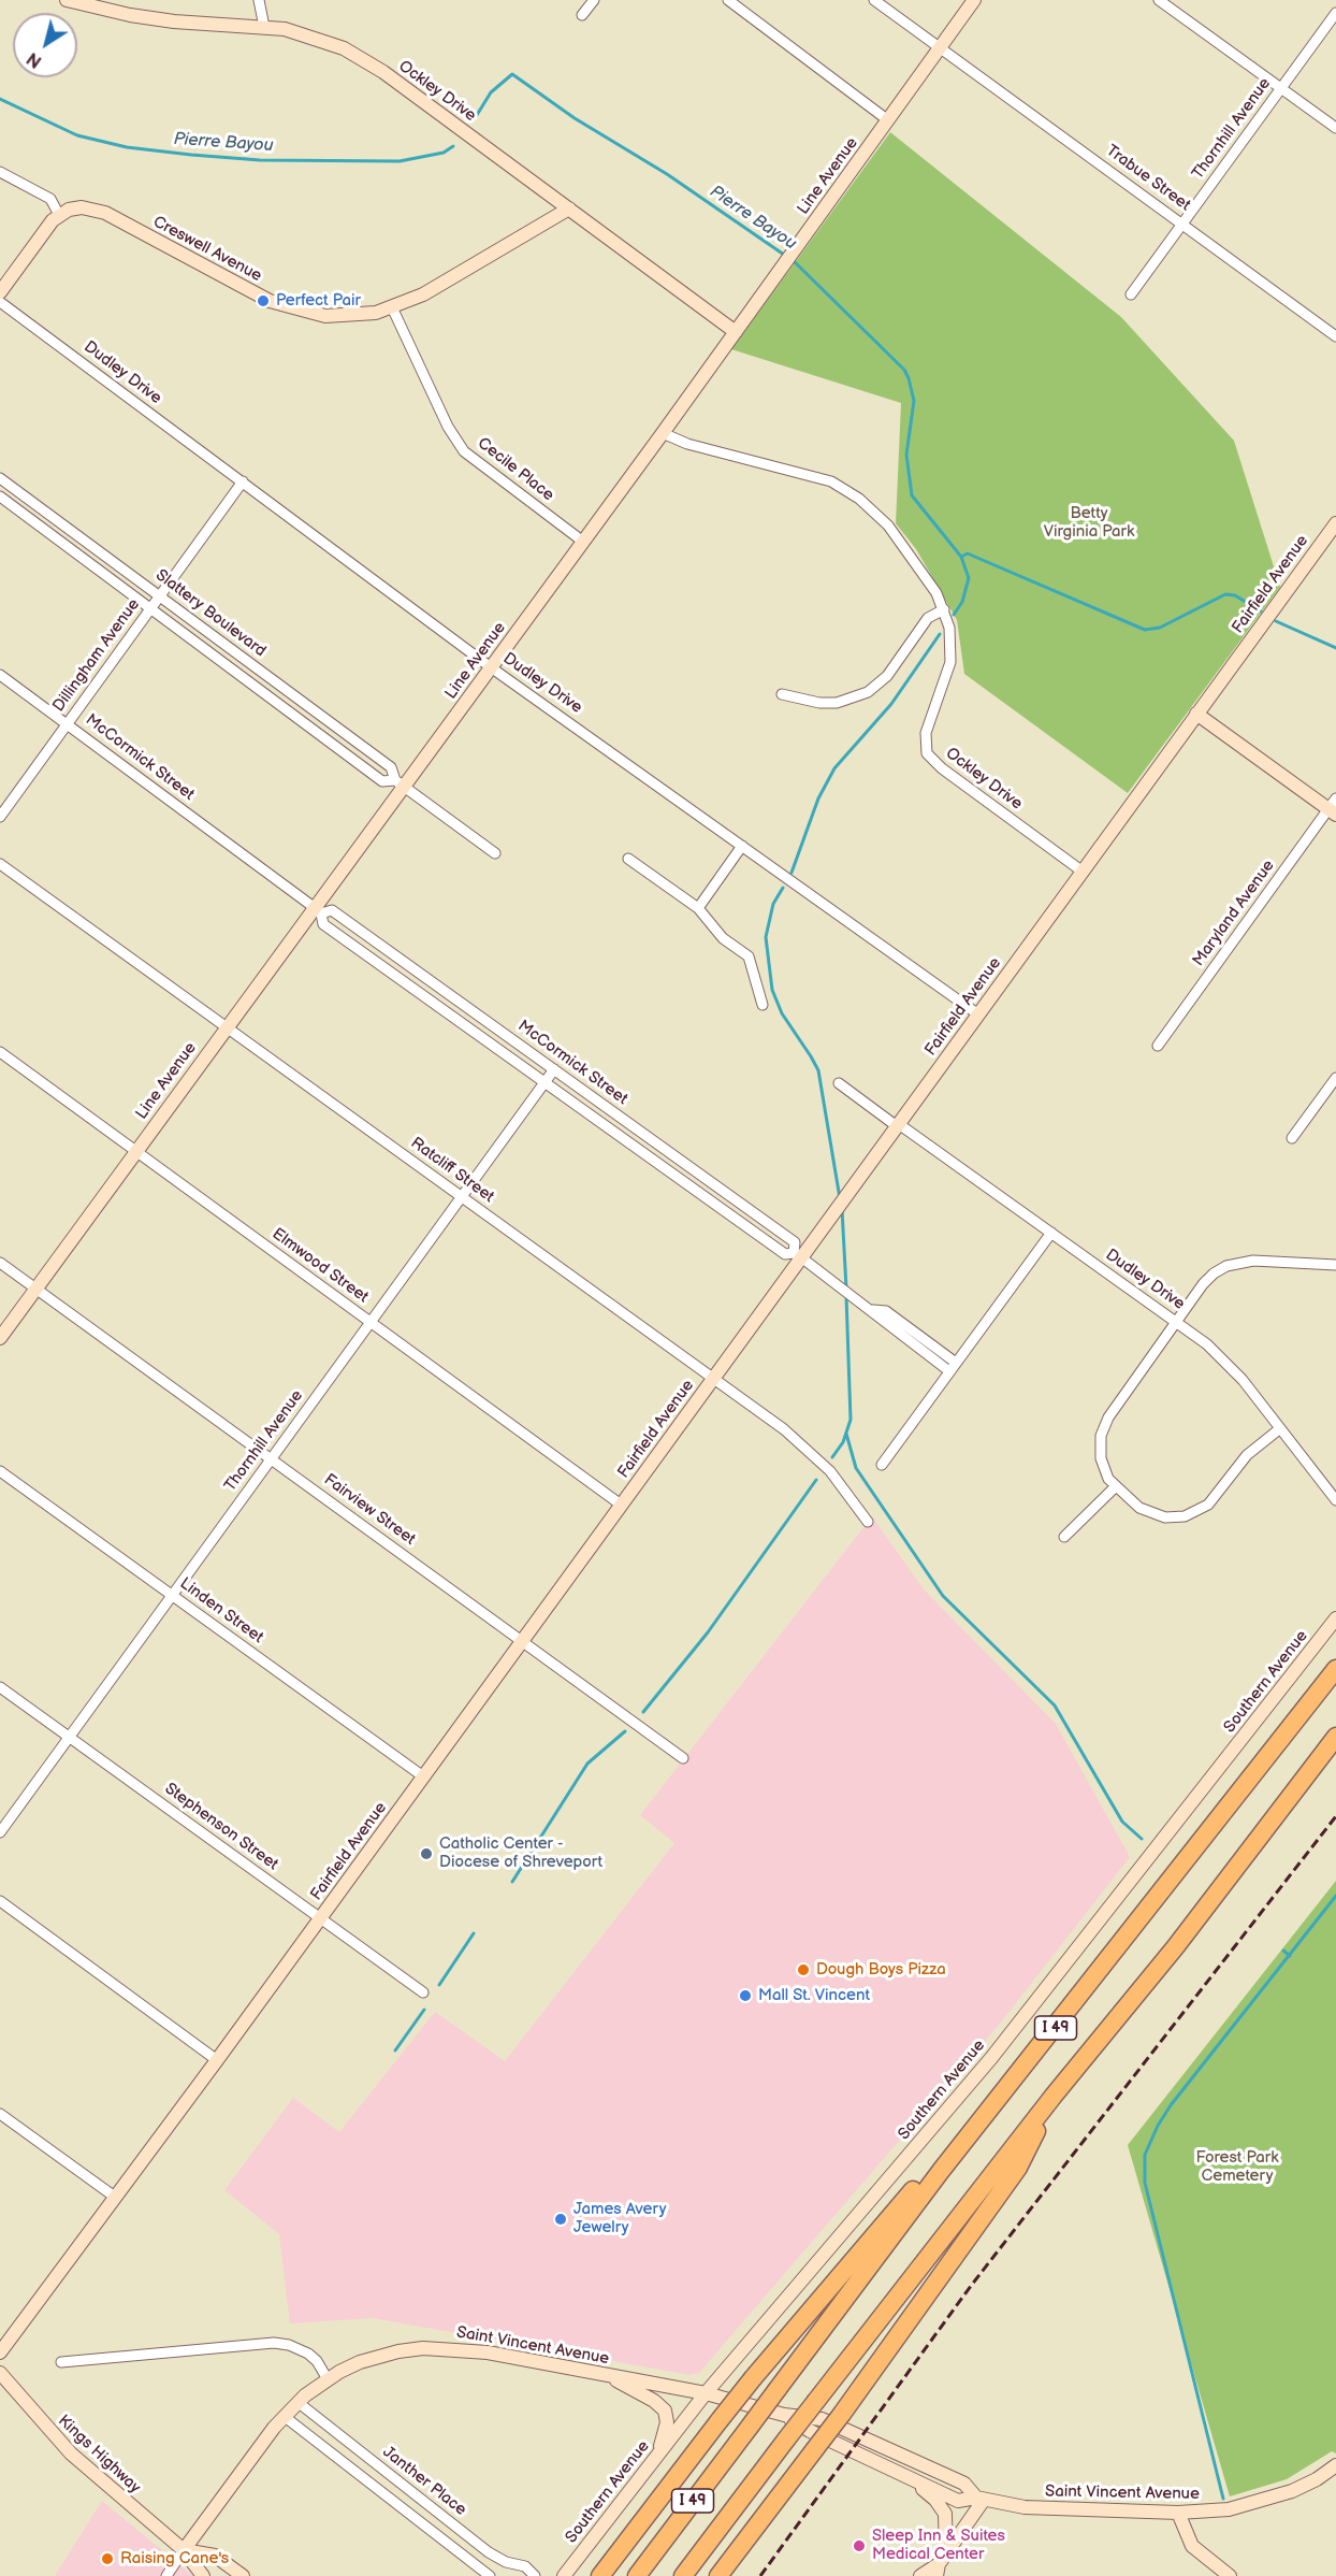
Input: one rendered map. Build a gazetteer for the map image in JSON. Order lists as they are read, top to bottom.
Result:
{
  "streets": {
    "highway": ["I 49"],
    "street": [
      "Ockley Drive",
      "Thornhill Avenue",
      "Line Avenue",
      "Trabue Street",
      "Creswell Avenue",
      "Dudley Drive",
      "Cecile Place",
      "Fairfield Avenue",
      "Slattery Boulevard",
      "Dillingham Avenue",
      "McCormick Street",
      "Maryland Avenue",
      "Ratcliff Street",
      "Elmwood Street",
      "Fairview Street",
      "Linden Street",
      "Southern Avenue",
      "Stephenson Street",
      "Saint Vincent Avenue",
      "Kings Highway",
      "Janther Place"
    ]
  },
  "crossings": [
    ["Ockley Drive", "Line Avenue"],
    ["Ockley Drive", "Creswell Avenue"],
    ["Ockley Drive", "Fairfield Avenue"],
    ["Thornhill Avenue", "Trabue Street"],
    ["Thornhill Avenue", "McCormick Street"],
    ["Thornhill Avenue", "Ratcliff Street"],
    ["Thornhill Avenue", "Elmwood Street"],
    ["Thornhill Avenue", "Fairview Street"],
    ["Thornhill Avenue", "Linden Street"],
    ["Thornhill Avenue", "Stephenson Street"],
    ["Line Avenue", "Trabue Street"],
    ["Line Avenue", "Dudley Drive"],
    ["Line Avenue", "Cecile Place"],
    ["Line Avenue", "Slattery Boulevard"],
    ["Line Avenue", "McCormick Street"],
    ["Line Avenue", "Ratcliff Street"],
    ["Line Avenue", "Elmwood Street"],
    ["Line Avenue", "Fairview Street"],
    ["Creswell Avenue", "Cecile Place"],
    ["Dudley Drive", "Fairfield Avenue"],
    ["Dudley Drive", "Dillingham Avenue"],
    ["Fairfield Avenue", "McCormick Street"],
    ["Fairfield Avenue", "Ratcliff Street"],
    ["Fairfield Avenue", "Elmwood Street"],
    ["Fairfield Avenue", "Fairview Street"],
    ["Fairfield Avenue", "Linden Street"],
    ["Fairfield Avenue", "Stephenson Street"],
    ["Slattery Boulevard", "Dillingham Avenue"],
    ["Dillingham Avenue", "McCormick Street"],
    ["Southern Avenue", "Saint Vincent Avenue"],
    ["Saint Vincent Avenue", "Kings Highway"],
    ["Saint Vincent Avenue", "Janther Place"]
  ],
  "water": ["Pierre Bayou"],
  "parks": ["Betty Virginia Park", "Forest Park Cemetery"],
  "places": [
    "Perfect Pair",
    "Catholic Center - Diocese of Shreveport",
    "Dough Boys Pizza",
    "Mall St. Vincent",
    "James Avery Jewelry",
    "Sleep Inn & Suites Medical Center",
    "Raising Cane's"
  ],
  "north": "bottom left"
}
